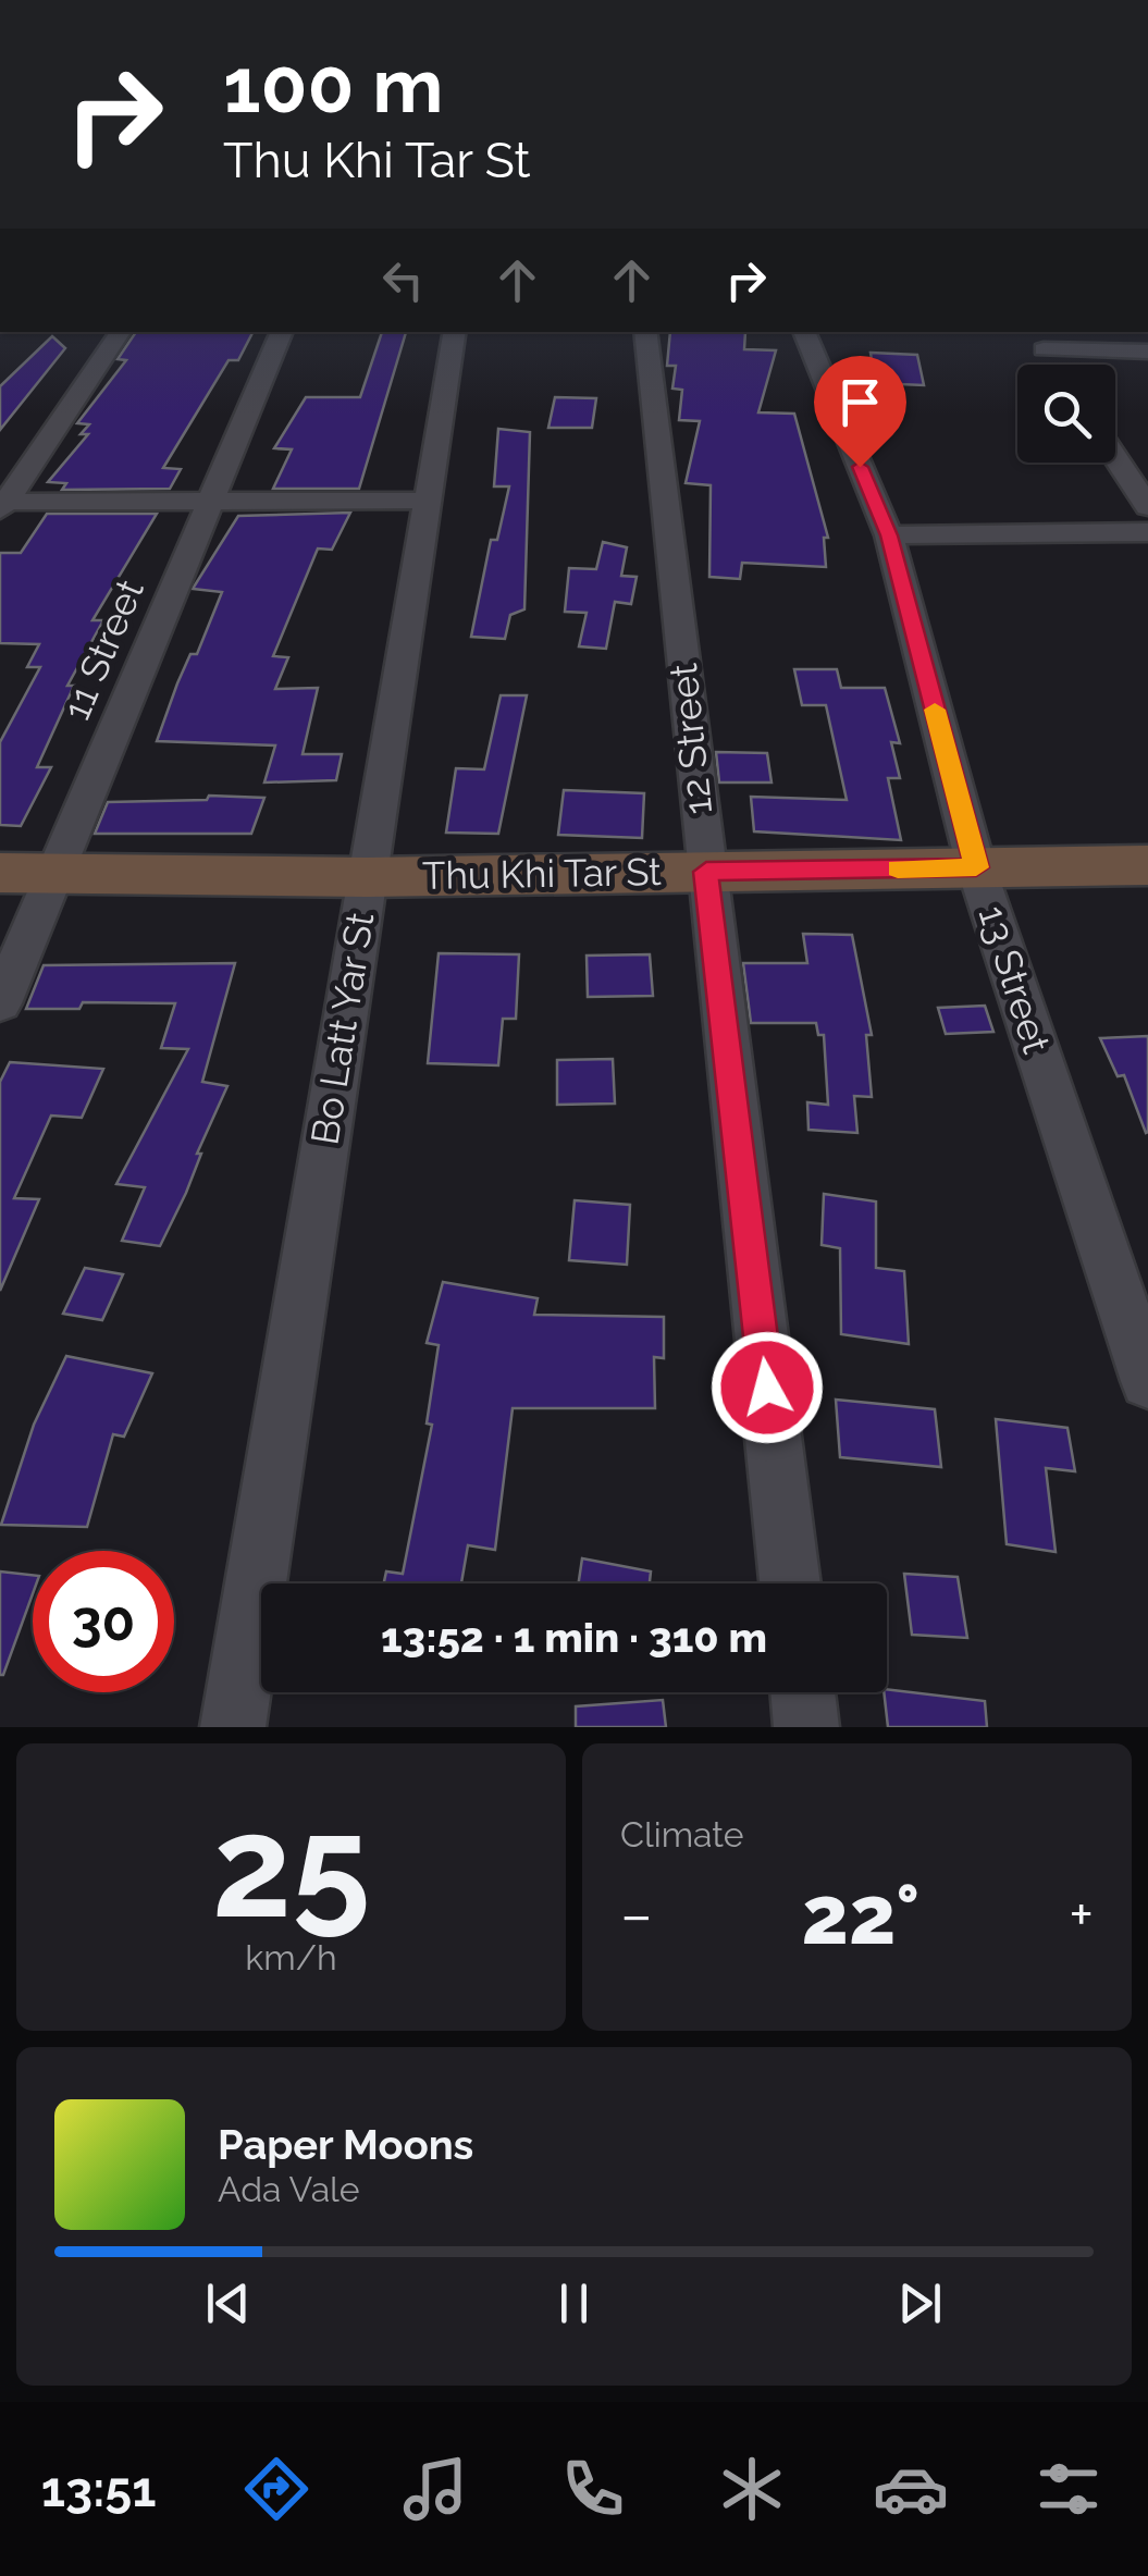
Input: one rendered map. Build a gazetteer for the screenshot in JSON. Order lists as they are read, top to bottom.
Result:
{
  "streets": {
    "street": [
      "11 Street",
      "12 Street",
      "Thu Khi Tar St",
      "13 Street",
      "Bo Latt Yar St"
    ]
  },
  "crossings": [
    ["11 Street", "Thu Khi Tar St"],
    ["12 Street", "Thu Khi Tar St"],
    ["Thu Khi Tar St", "13 Street"],
    ["Thu Khi Tar St", "Bo Latt Yar St"]
  ],
  "page": {
    "turn": ["100 m", "Thu Khi Tar St"],
    "limit": "30",
    "trip": "13:52 · 1 min · 310 m",
    "tile": [
      ["25", "km/h"],
      "Climate"
    ],
    "heat": ["−", "22°", "+"],
    "song": ["Paper Moons", "Ada Vale"],
    "tabs": "13:51"
  }
}
